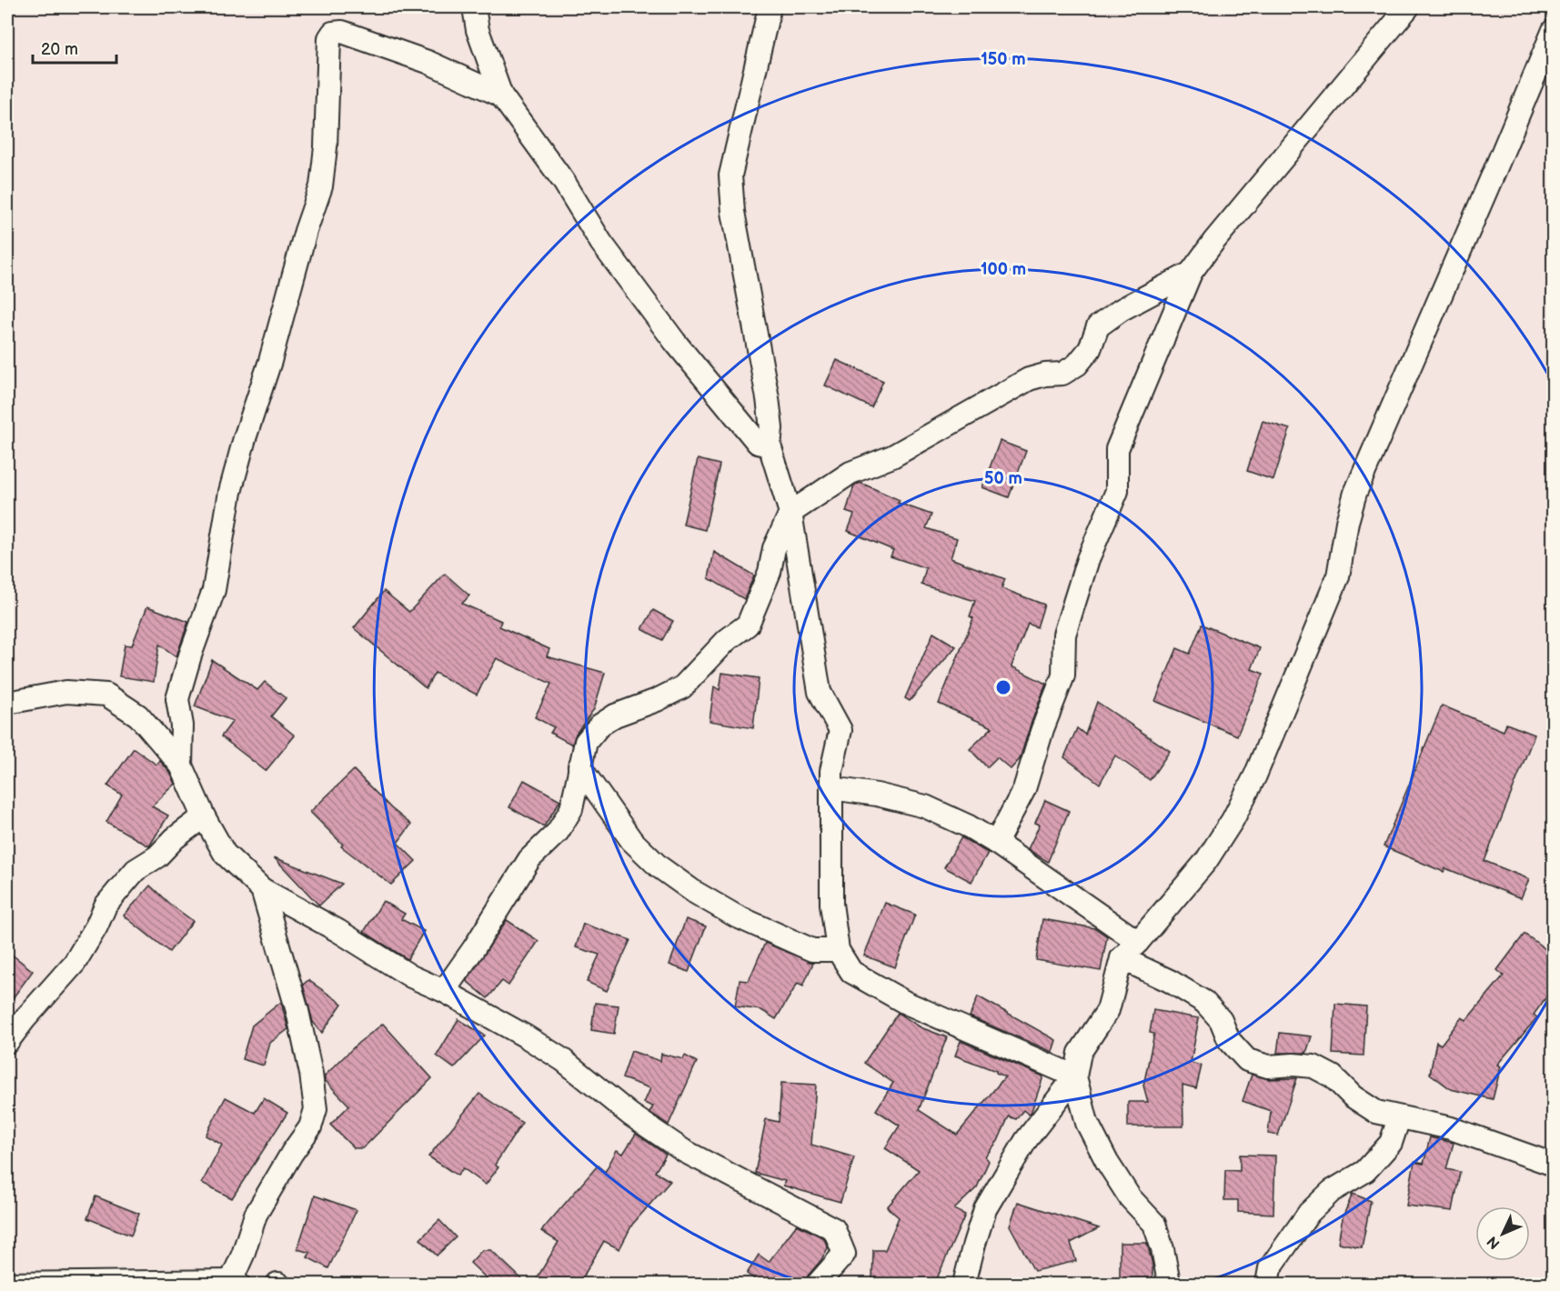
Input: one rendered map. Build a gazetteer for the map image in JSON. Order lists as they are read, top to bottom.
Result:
{
  "scale_bar": "20 m",
  "north": "bottom left",
  "rings": ["150 m", "100 m", "50 m"]
}
